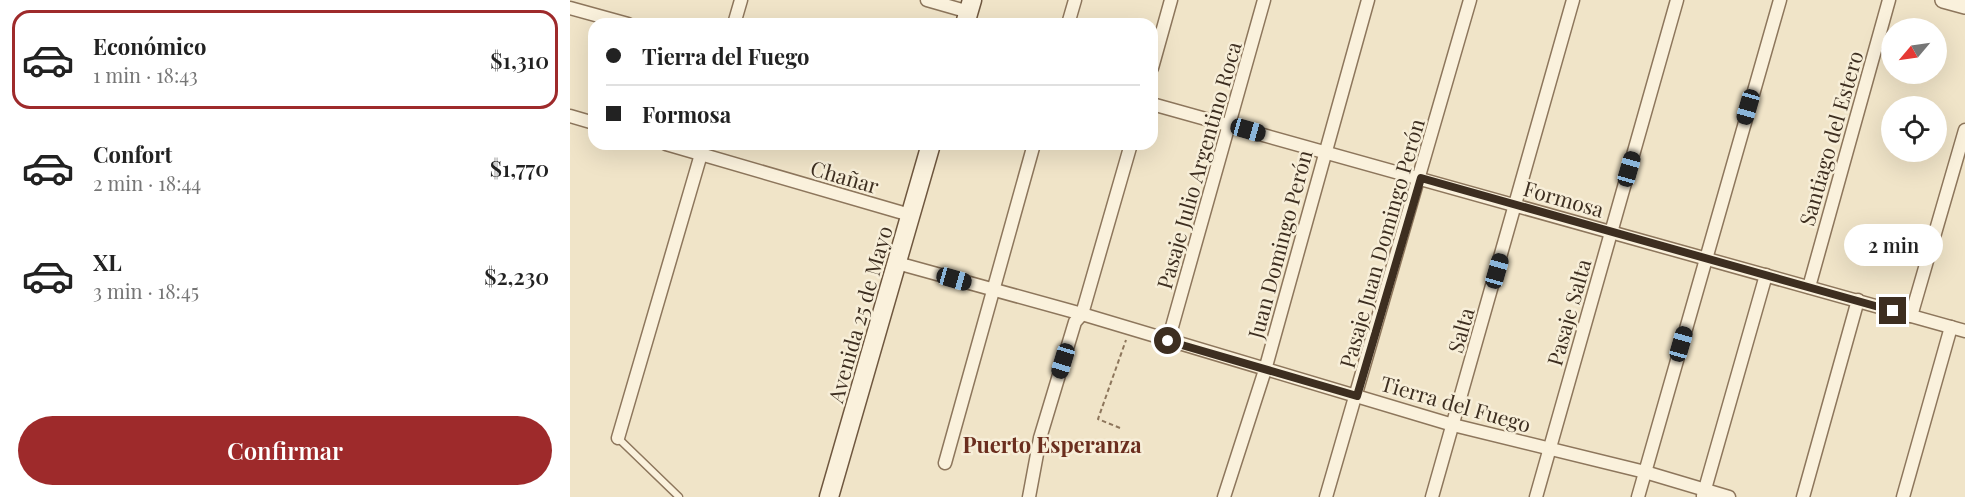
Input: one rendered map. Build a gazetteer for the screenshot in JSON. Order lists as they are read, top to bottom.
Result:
{
  "streets": {
    "main road": ["Avenida 25 de Mayo"],
    "street": [
      "Santiago del Estero",
      "Pasaje Julio Argentino Roca",
      "Chañar",
      "Formosa",
      "Pasaje Juan Domingo Perón",
      "Juan Domingo Perón",
      "Pasaje Salta",
      "Salta",
      "Tierra del Fuego"
    ]
  },
  "crossings": [
    ["Santiago del Estero", "Formosa"],
    ["Pasaje Julio Argentino Roca", "Formosa"],
    ["Pasaje Julio Argentino Roca", "Tierra del Fuego"],
    ["Chañar", "Avenida 25 de Mayo"],
    ["Formosa", "Pasaje Juan Domingo Perón"],
    ["Formosa", "Juan Domingo Perón"],
    ["Formosa", "Pasaje Salta"],
    ["Formosa", "Salta"],
    ["Pasaje Juan Domingo Perón", "Tierra del Fuego"],
    ["Juan Domingo Perón", "Tierra del Fuego"],
    ["Pasaje Salta", "Tierra del Fuego"],
    ["Avenida 25 de Mayo", "Tierra del Fuego"],
    ["Salta", "Tierra del Fuego"]
  ],
  "districts": ["Puerto Esperanza"],
  "north": "bottom left",
  "page": {
    "list": [
      {
        "name": "Económico",
        "note": "1 min · 18:43",
        "value": "$1,310"
      },
      {
        "name": "Confort",
        "note": "2 min · 18:44",
        "value": "$1,770"
      },
      {
        "name": "XL",
        "note": "3 min · 18:45",
        "value": "$2,230"
      }
    ],
    "banner": ["Tierra del Fuego", "Formosa"],
    "bubble": "2 min",
    "buttons": "Confirmar"
  }
}
